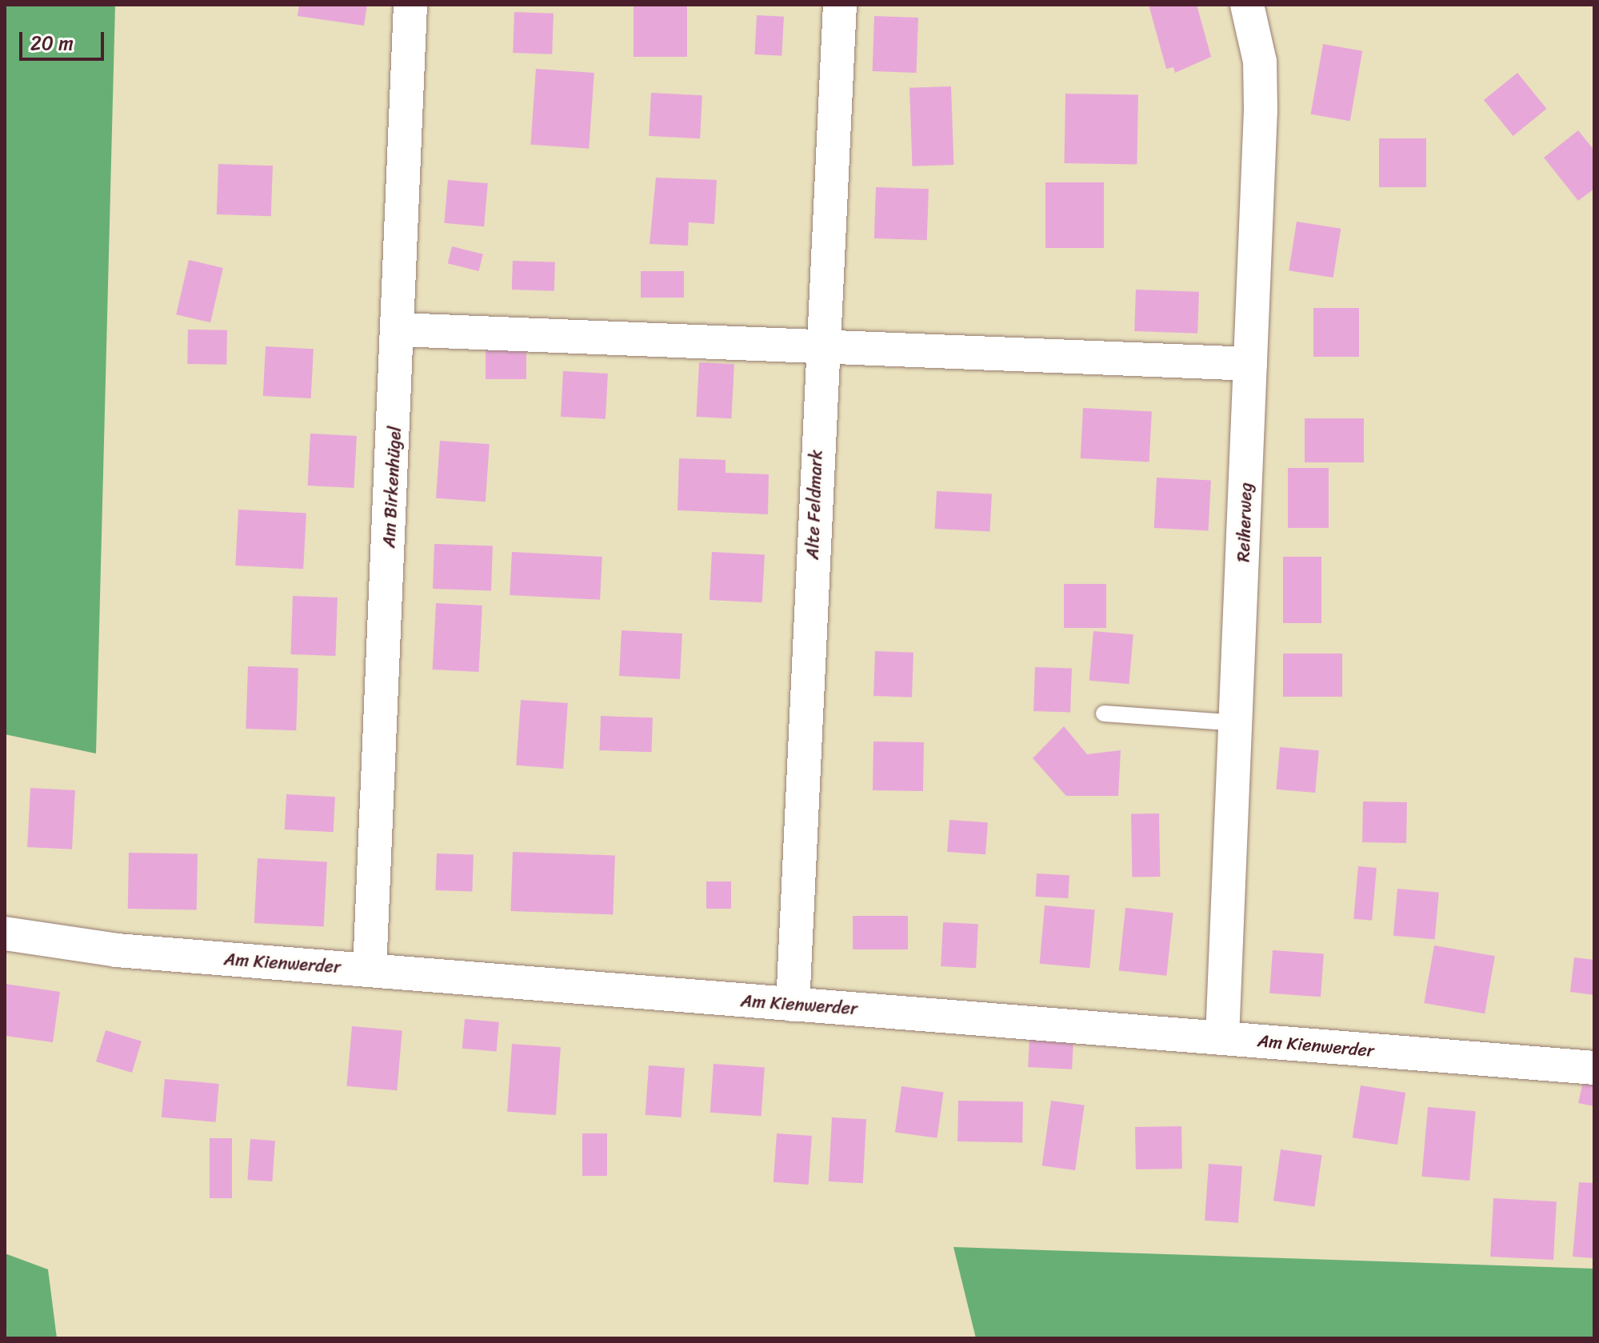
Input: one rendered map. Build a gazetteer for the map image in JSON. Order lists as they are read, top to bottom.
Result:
{
  "streets": {
    "street": [
      "Am Birkenhügel",
      "Alte Feldmark",
      "Reiherweg",
      "Am Kienwerder"
    ]
  },
  "crossings": [
    ["Am Birkenhügel", "Am Kienwerder"],
    ["Alte Feldmark", "Am Kienwerder"],
    ["Reiherweg", "Am Kienwerder"]
  ],
  "scale_bar": "20 m"
}
